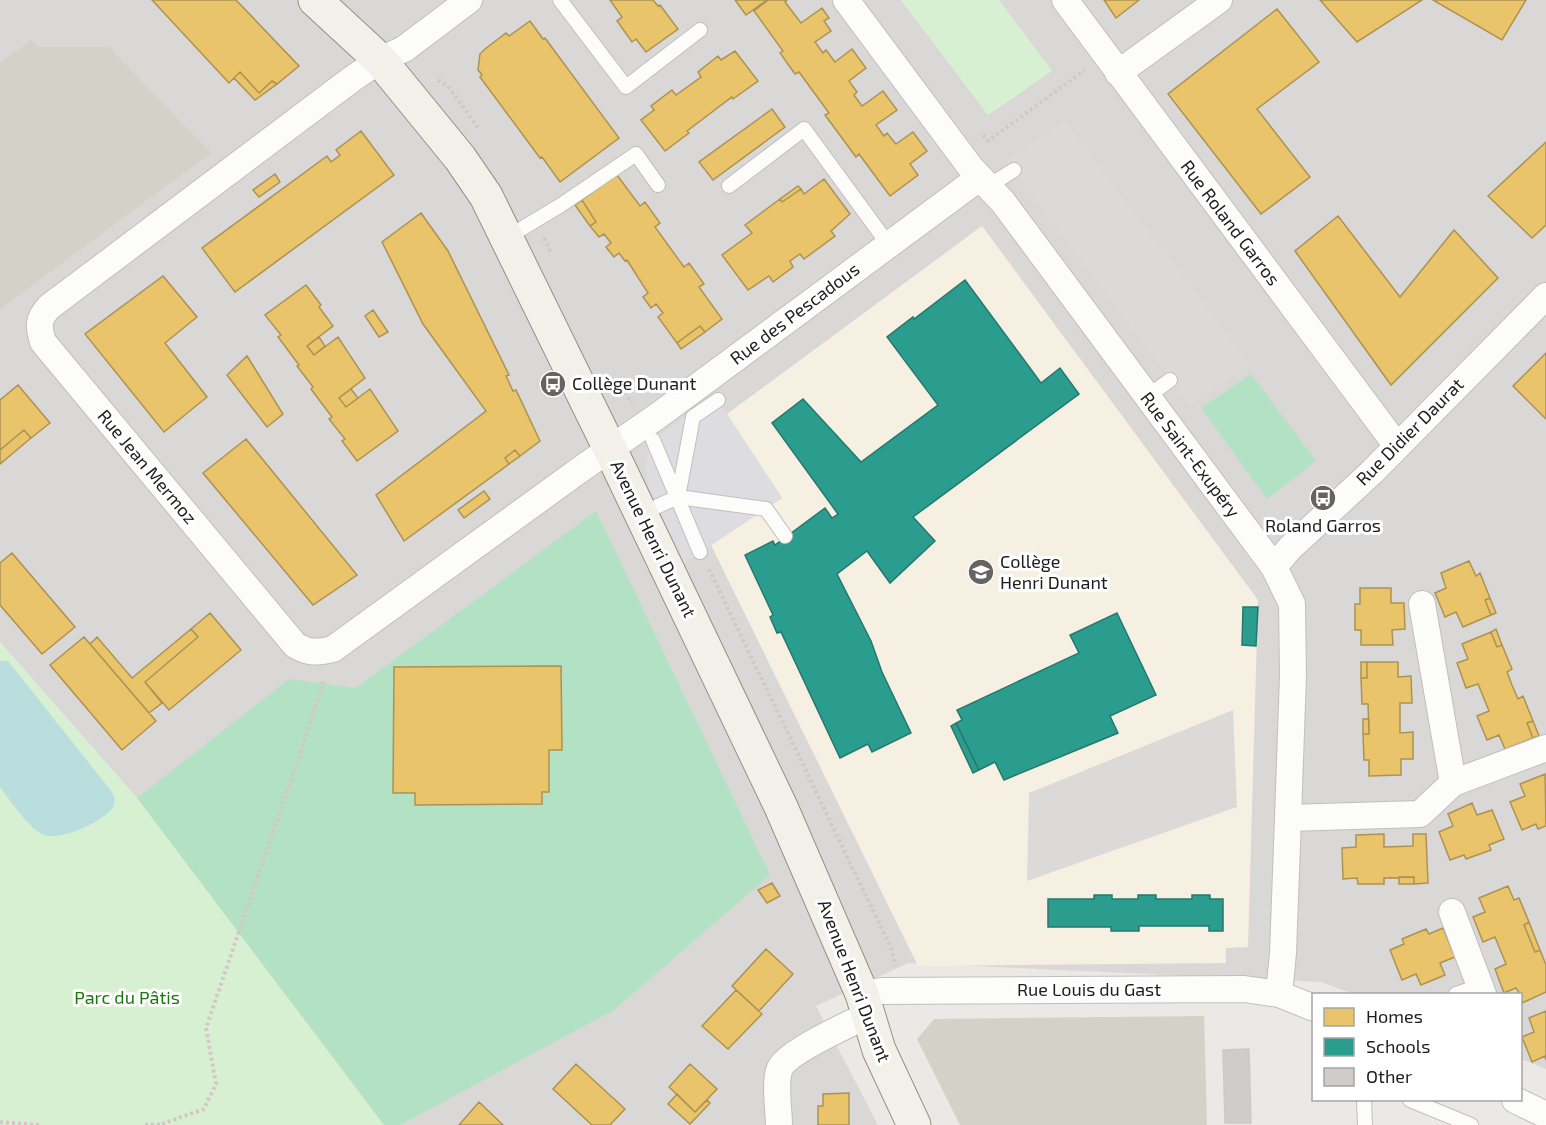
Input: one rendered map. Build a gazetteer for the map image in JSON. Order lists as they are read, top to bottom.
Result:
{
  "streets": {
    "street": [
      "Rue Roland Garros",
      "Rue des Pescadous",
      "Rue Didier Daurat",
      "Rue Saint-Exupéry",
      "Rue Jean Mermoz",
      "Avenue Henri Dunant",
      "Rue Louis du Gast"
    ]
  },
  "crossings": [
    ["Rue Roland Garros", "Rue Didier Daurat"],
    ["Rue des Pescadous", "Rue Saint-Exupéry"],
    ["Rue des Pescadous", "Avenue Henri Dunant"],
    ["Rue Didier Daurat", "Rue Saint-Exupéry"],
    ["Rue Saint-Exupéry", "Rue Louis du Gast"],
    ["Rue Jean Mermoz", "Avenue Henri Dunant"],
    ["Avenue Henri Dunant", "Rue Louis du Gast"]
  ],
  "parks": ["Parc du Pâtis"],
  "places": {
    "bus stop": ["Collège Dunant", "Roland Garros"],
    "school or university": ["Collège Henri Dunant"]
  },
  "legend": ["Homes", "Schools", "Other"]
}
